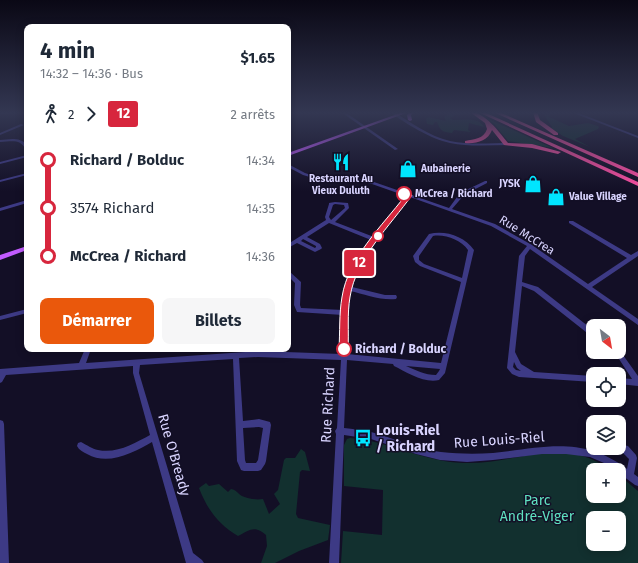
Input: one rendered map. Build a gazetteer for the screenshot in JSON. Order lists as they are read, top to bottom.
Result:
{
  "streets": {
    "street": [
      "Rue McCrea",
      "Rue Richard",
      "Rue Louis-Riel",
      "Rue O'Bready"
    ]
  },
  "crossings": [
    ["Rue McCrea", "Rue Richard"],
    ["Rue Richard", "Rue Louis-Riel"]
  ],
  "parks": ["Parc André-Viger"],
  "places": {
    "restaurant": ["Restaurant Au Vieux Duluth"],
    "shop": ["Aubainerie", "JYSK", "Value Village"],
    "other": ["McCrea / Richard", "Richard / Bolduc"],
    "bus stop": ["Louis-Riel / Richard"]
  },
  "lines": ["bus line 12"],
  "north": "bottom right",
  "page": {
    "on_map": "12",
    "heading": ["4 min", "14:32 – 14:36 · Bus", "$1.65"],
    "legs": ["2", "12", "2 arrêts"],
    "list": [
      {
        "name": "Richard / Bolduc",
        "value": "14:34"
      },
      {
        "name": "3574 Richard",
        "value": "14:35"
      },
      {
        "name": "McCrea / Richard",
        "value": "14:36"
      }
    ],
    "buttons": ["Démarrer", "Billets"],
    "map_buttons": ["+", "−"]
  }
}
